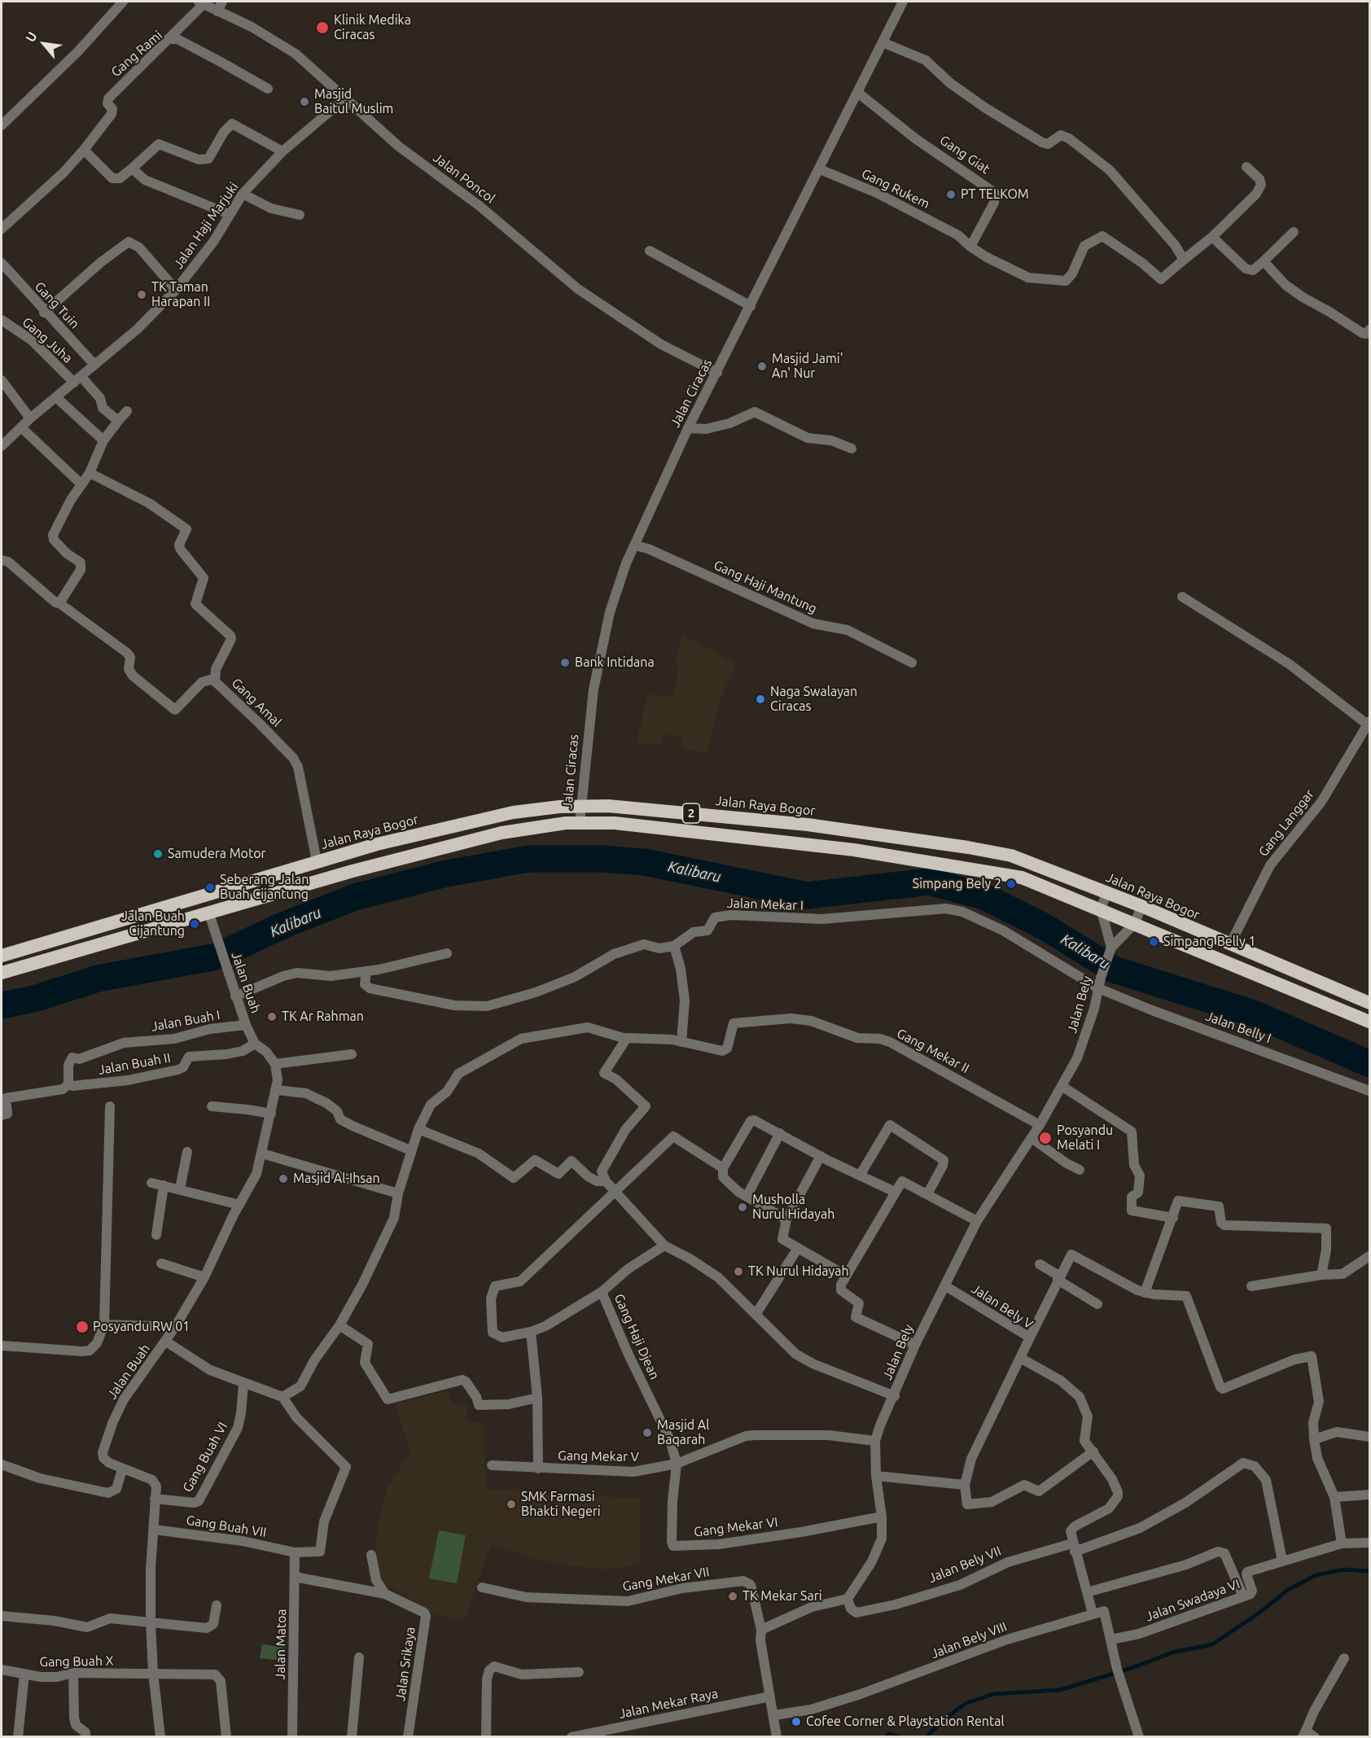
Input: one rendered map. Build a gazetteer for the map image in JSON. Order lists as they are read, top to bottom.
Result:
{
  "streets": {
    "highway": ["Jalan Raya Bogor", "2"],
    "street": [
      "Gang Rami",
      "Gang Giat",
      "Jalan Poncol",
      "Gang Rukem",
      "Jalan Haji Marjuki",
      "Gang Tuin",
      "Gang Juha",
      "Jalan Ciracas",
      "Gang Haji Mantung",
      "Gang Amal",
      "Gang Langgar",
      "Jalan Mekar I",
      "Jalan Buah",
      "Jalan Bely",
      "Jalan Buah I",
      "Jalan Belly I",
      "Gang Mekar II",
      "Jalan Buah II",
      "Jalan Bely V",
      "Gang Haji Djean",
      "Gang Mekar V",
      "Gang Buah VI",
      "Gang Buah VII",
      "Gang Mekar VI",
      "Jalan Bely VII",
      "Gang Mekar VII",
      "Jalan Swadaya VI",
      "Jalan Bely VIII",
      "Jalan Matoa",
      "Gang Buah X",
      "Jalan Srikaya",
      "Jalan Mekar Raya"
    ]
  },
  "crossings": [
    ["Gang Giat", "Gang Rukem"],
    ["Gang Giat", "Jalan Ciracas"],
    ["Jalan Poncol", "Jalan Haji Marjuki"],
    ["Jalan Poncol", "Jalan Ciracas"],
    ["Gang Rukem", "Jalan Ciracas"],
    ["Jalan Haji Marjuki", "Gang Tuin"],
    ["Jalan Haji Marjuki", "Gang Juha"],
    ["Jalan Ciracas", "Gang Haji Mantung"],
    ["Jalan Ciracas", "Jalan Raya Bogor"],
    ["Jalan Ciracas", "2"],
    ["Gang Amal", "Jalan Raya Bogor"],
    ["Jalan Raya Bogor", "Gang Langgar"],
    ["Jalan Raya Bogor", "Jalan Bely"],
    ["2", "Jalan Buah"],
    ["2", "Jalan Bely"],
    ["Jalan Mekar I", "Jalan Bely"],
    ["Jalan Mekar I", "Jalan Belly I"],
    ["Jalan Buah", "Jalan Buah I"],
    ["Jalan Buah", "Jalan Buah II"],
    ["Jalan Buah", "Gang Buah VI"],
    ["Jalan Buah", "Gang Buah VII"],
    ["Jalan Buah", "Gang Buah X"],
    ["Jalan Bely", "Jalan Belly I"],
    ["Jalan Bely", "Gang Mekar II"],
    ["Jalan Bely", "Jalan Bely V"],
    ["Jalan Bely", "Gang Mekar V"],
    ["Jalan Bely", "Gang Mekar VI"],
    ["Jalan Bely", "Jalan Bely VII"],
    ["Jalan Buah I", "Jalan Buah II"],
    ["Gang Haji Djean", "Gang Mekar V"],
    ["Gang Haji Djean", "Gang Mekar VI"],
    ["Gang Mekar V", "Gang Mekar VI"],
    ["Gang Buah VII", "Jalan Matoa"],
    ["Jalan Matoa", "Jalan Srikaya"]
  ],
  "water": ["Kalibaru"],
  "places": [
    "Klinik Medika Ciracas",
    "Masjid Baitul Muslim",
    "PT TELKOM",
    "TK Taman Harapan II",
    "Masjid Jami' An' Nur",
    "Bank Intidana",
    "Naga Swalayan Ciracas",
    "Samudera Motor",
    "Simpang Bely 2",
    "Seberang Jalan Buah Cijantung",
    "Jalan Buah Cijantung",
    "Simpang Belly 1",
    "TK Ar Rahman",
    "Posyandu Melati I",
    "Masjid Al-Ihsan",
    "Musholla Nurul Hidayah",
    "TK Nurul Hidayah",
    "Posyandu RW 01",
    "Masjid Al Baqarah",
    "SMK Farmasi Bhakti Negeri",
    "TK Mekar Sari",
    "Cofee Corner & Playstation Rental"
  ],
  "north": "top left"
}
